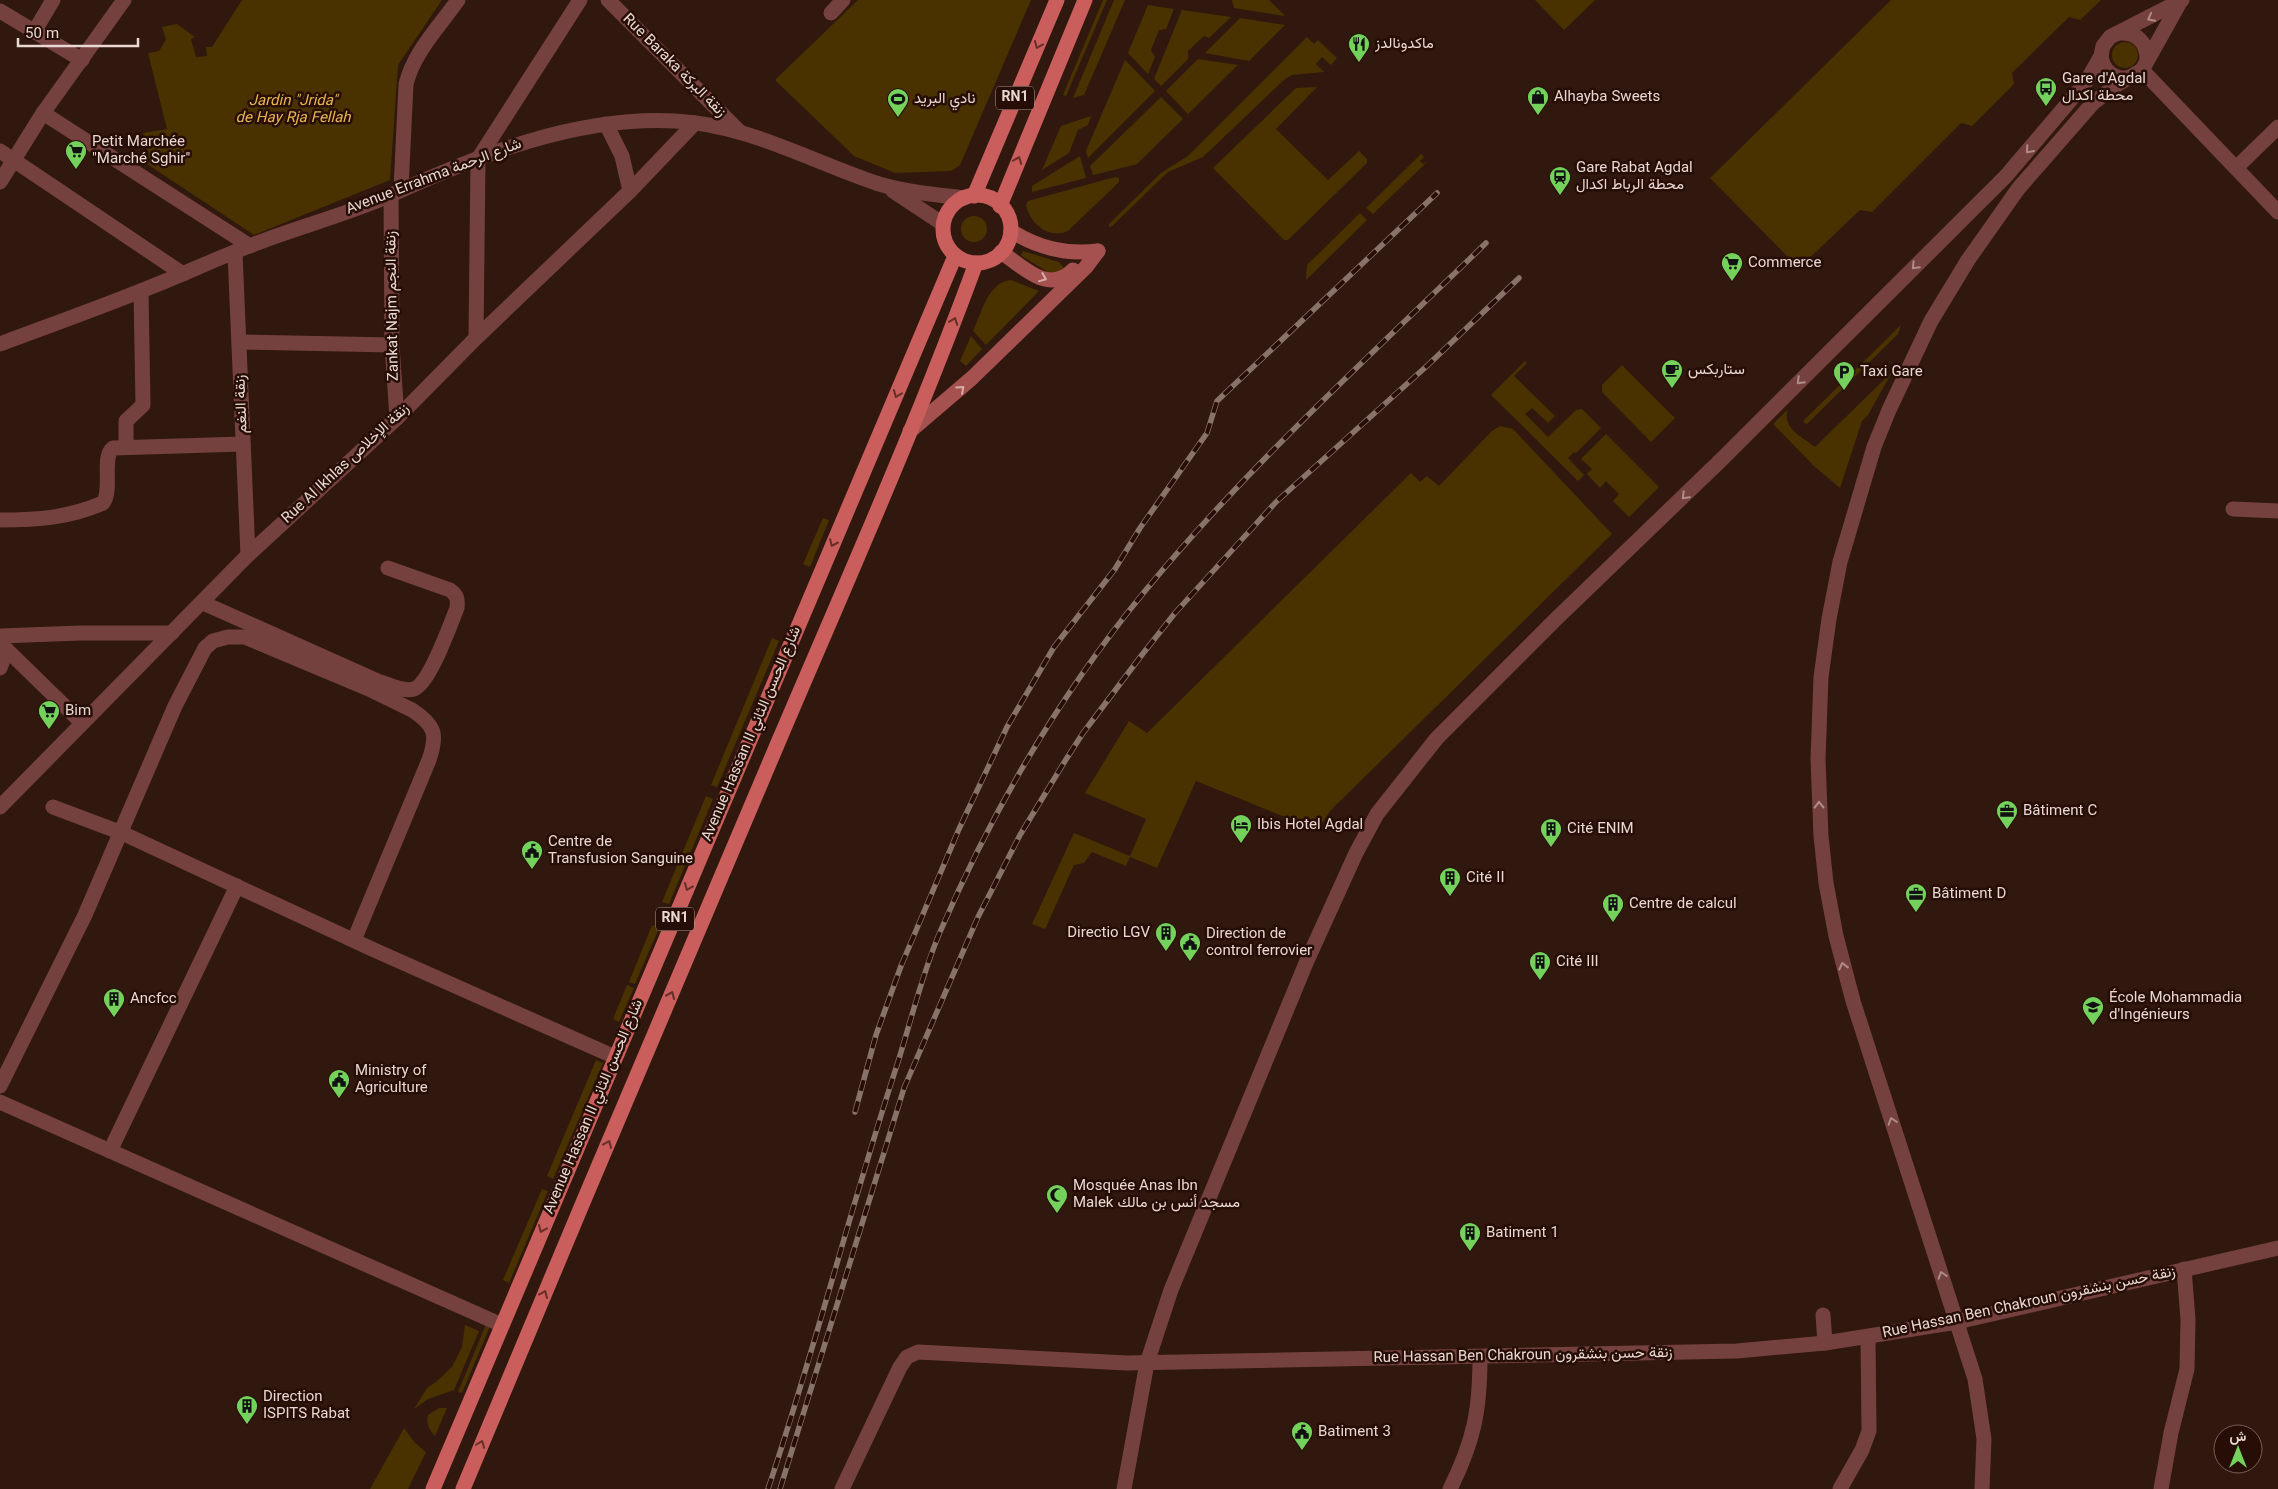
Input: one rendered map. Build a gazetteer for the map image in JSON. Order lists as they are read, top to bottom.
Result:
{
  "streets": {
    "main road": ["RN1", "Avenue Hassan II شارع الحسن الثاني"],
    "street": [
      "Rue Baraka زنقة البركة",
      "Avenue Errahma شارع الرحمة",
      "Zankat Najm زنقة النجم",
      "زنقة النغم",
      "Rue Al Ikhlas زنقة الإخلاص",
      "Rue Hassan Ben Chakroun زنقة حسن بنشقرون"
    ]
  },
  "crossings": [
    ["Rue Baraka زنقة البركة", "Avenue Errahma شارع الرحمة"],
    ["RN1", "Avenue Errahma شارع الرحمة"],
    ["RN1", "Avenue Hassan II شارع الحسن الثاني"],
    ["Avenue Errahma شارع الرحمة", "Zankat Najm زنقة النجم"],
    ["Avenue Errahma شارع الرحمة", "زنقة النغم"],
    ["Avenue Errahma شارع الرحمة", "Rue Al Ikhlas زنقة الإخلاص"],
    ["Avenue Errahma شارع الرحمة", "Avenue Hassan II شارع الحسن الثاني"],
    ["Zankat Najm زنقة النجم", "Rue Al Ikhlas زنقة الإخلاص"],
    ["زنقة النغم", "Rue Al Ikhlas زنقة الإخلاص"]
  ],
  "parks": ["Jardin \"Jrida\" de Hay Rja Fellah"],
  "places": {
    "restaurant": ["ماكدونالدز"],
    "bus stop": ["Gare d'Agdal محطة اكدال"],
    "shop": ["Alhayba Sweets"],
    "sports": ["نادي البريد"],
    "supermarket": ["Petit Marchée \"Marché Sghir\"", "Commerce", "Bim"],
    "station": ["Gare Rabat Agdal محطة الرباط اكدال"],
    "cafe": ["ستاربكس"],
    "parking": ["Taxi Gare"],
    "office": ["Bâtiment C", "Bâtiment D"],
    "hotel": ["Ibis Hotel Agdal"],
    "building": [
      "Cité ENIM",
      "Cité II",
      "Centre de calcul",
      "Directio LGV",
      "Cité III",
      "Ancfcc",
      "Batiment 1",
      "Direction ISPITS Rabat"
    ],
    "public building": [
      "Centre de Transfusion Sanguine",
      "Direction de control ferrovier",
      "Ministry of Agriculture",
      "Batiment 3"
    ],
    "school or university": ["École Mohammadia d'Ingénieurs"],
    "mosque": ["Mosquée Anas Ibn Malek مسجد أنس بن مالك"]
  },
  "scale_bar": "50 m",
  "north": "top"
}
